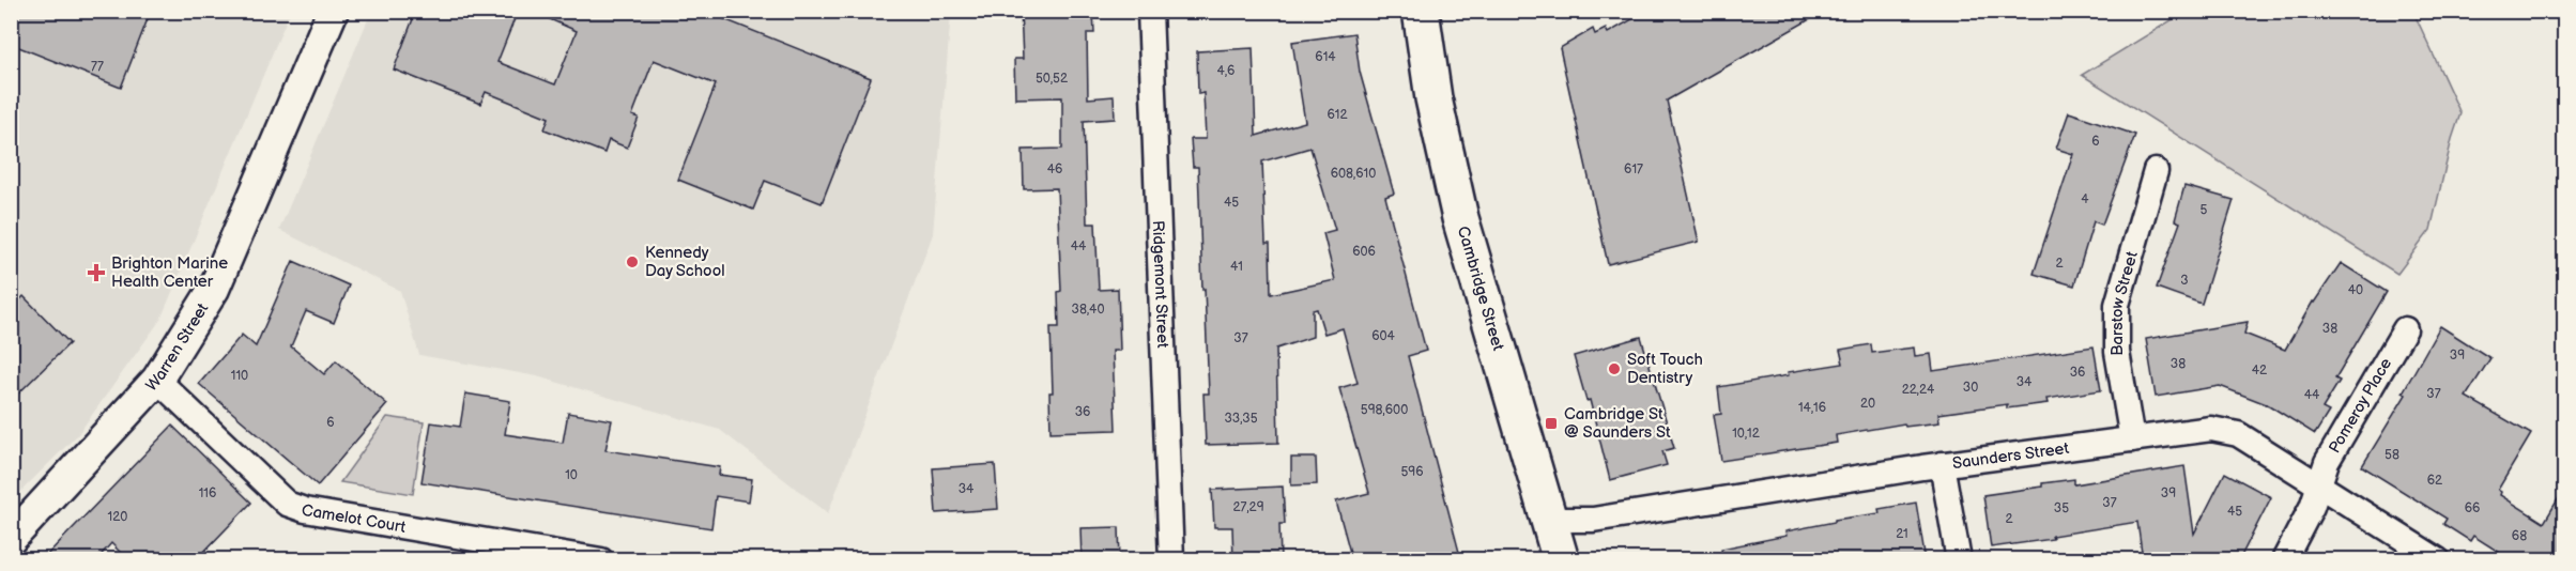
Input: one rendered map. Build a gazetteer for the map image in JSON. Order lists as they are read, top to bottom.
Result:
{
  "streets": {
    "main road": ["Cambridge Street"],
    "street": [
      "Ridgemont Street",
      "Barstow Street",
      "Warren Street",
      "Pomeroy Place",
      "Saunders Street",
      "Camelot Court"
    ]
  },
  "crossings": [
    ["Cambridge Street", "Saunders Street"],
    ["Barstow Street", "Saunders Street"],
    ["Warren Street", "Camelot Court"],
    ["Pomeroy Place", "Saunders Street"]
  ],
  "places": {
    "other": ["Kennedy Day School", "Soft Touch Dentistry"],
    "health": ["Brighton Marine Health Center"],
    "transit": ["Cambridge St @ Saunders St"]
  },
  "house_numbers": [
    "614",
    "77",
    "4,6",
    "50,52",
    "612",
    "6",
    "46",
    "617",
    "608,610",
    "4",
    "45",
    "5",
    "44",
    "606",
    "2",
    "41",
    "3",
    "40",
    "38,40",
    "38",
    "604",
    "37",
    "39",
    "38",
    "42",
    "36",
    "110",
    "34",
    "30",
    "22,24",
    "37",
    "44",
    "20",
    "14,16",
    "598,600",
    "36",
    "33,35",
    "6",
    "10,12",
    "58",
    "596",
    "10",
    "62",
    "34",
    "116",
    "39",
    "37",
    "27,29",
    "35",
    "66",
    "45",
    "120",
    "2",
    "21",
    "68"
  ]
}
